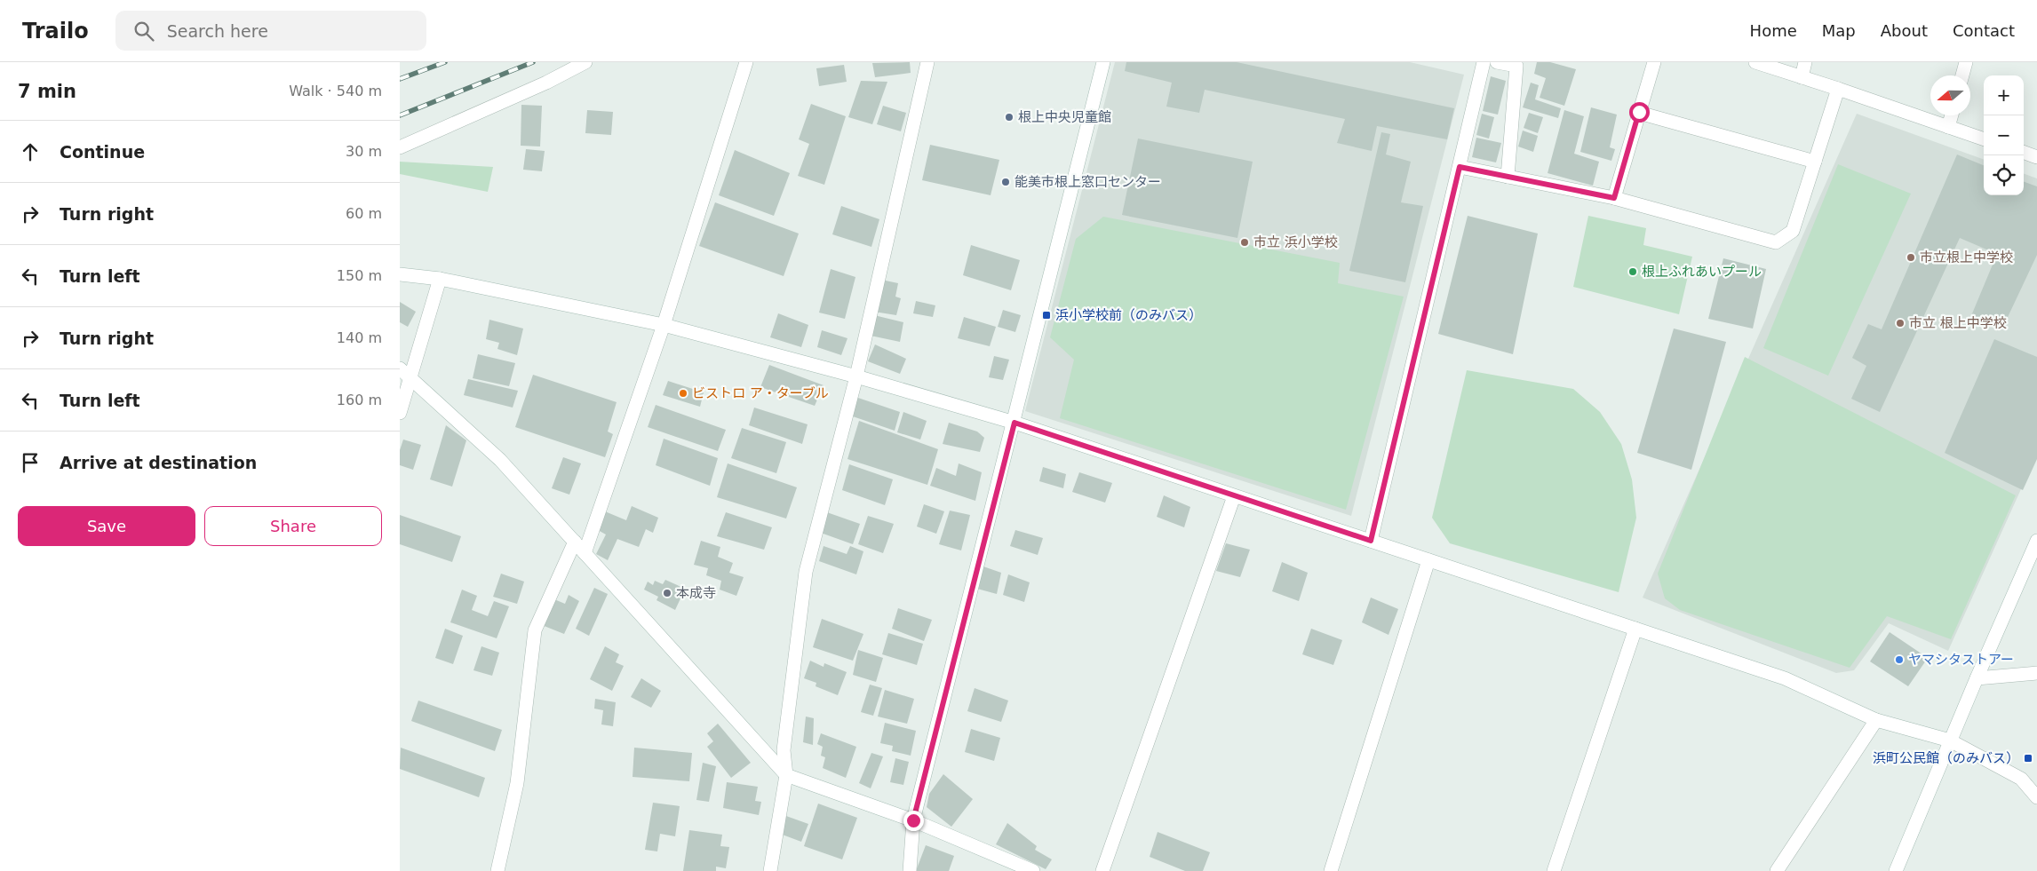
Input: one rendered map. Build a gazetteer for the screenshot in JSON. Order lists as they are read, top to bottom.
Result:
{
  "places": {
    "other": [
      "根上中央児童館",
      "能美市根上窓口センター",
      "市立 浜小学校",
      "市立根上中学校",
      "根上ふれあいプール",
      "市立 根上中学校",
      "ビストロ ア・ターブル",
      "本成寺",
      "ヤマシタストアー"
    ],
    "transit": ["浜小学校前（のみバス）", "浜町公民館（のみバス）"]
  },
  "north": "left",
  "page": {
    "header": "Trailo",
    "search": "Search here",
    "nav": [
      "Home",
      "Map",
      "About",
      "Contact"
    ],
    "heading": ["7 min", "Walk · 540 m"],
    "map_buttons": ["+", "−"],
    "list": [
      ["Continue", "30 m"],
      ["Turn right", "60 m"],
      ["Turn left", "150 m"],
      ["Turn right", "140 m"],
      ["Turn left", "160 m"],
      "Arrive at destination"
    ],
    "buttons": ["Save", "Share"]
  }
}
